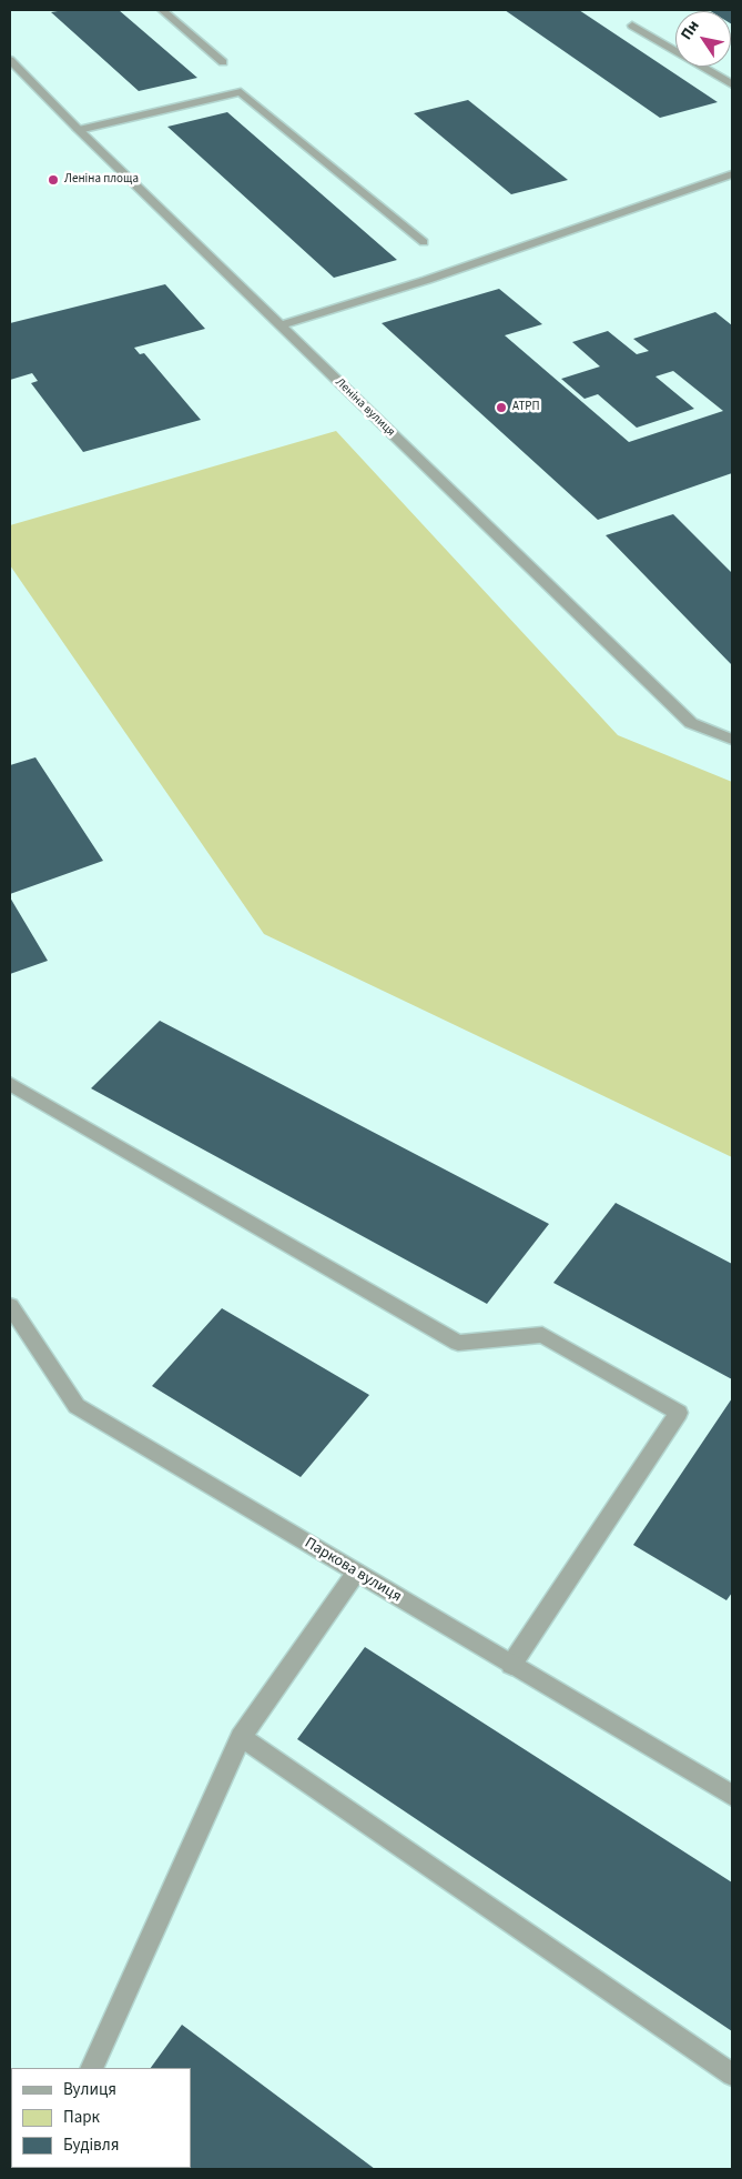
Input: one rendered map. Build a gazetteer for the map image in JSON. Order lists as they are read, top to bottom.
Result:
{
  "streets": {
    "street": ["Леніна вулиця", "Паркова вулиця"]
  },
  "places": ["Леніна площа", "АТРП"],
  "legend": ["Вулиця", "Парк", "Будівля"],
  "north": "top left"
}
